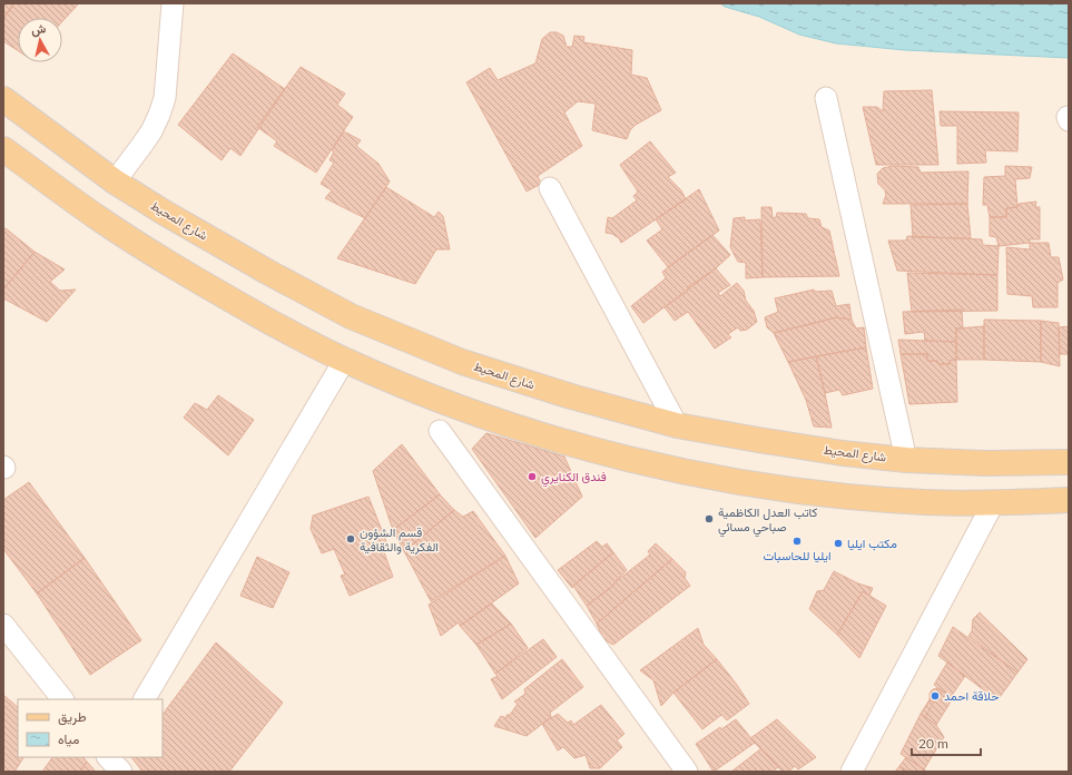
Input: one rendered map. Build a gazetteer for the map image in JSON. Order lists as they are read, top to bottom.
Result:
{
  "streets": {
    "main road": ["شارع المحيط"]
  },
  "places": [
    "فندق الكنايري",
    "كاتب العدل الكاظمية صباحي مسائي",
    "قسم الشؤون الفكرية والثقافية",
    "ايليا للحاسبات",
    "مكتب ايليا",
    "حلاقة احمد"
  ],
  "legend": ["طريق", "مياه"],
  "scale_bar": "20 m",
  "north": "top"
}
